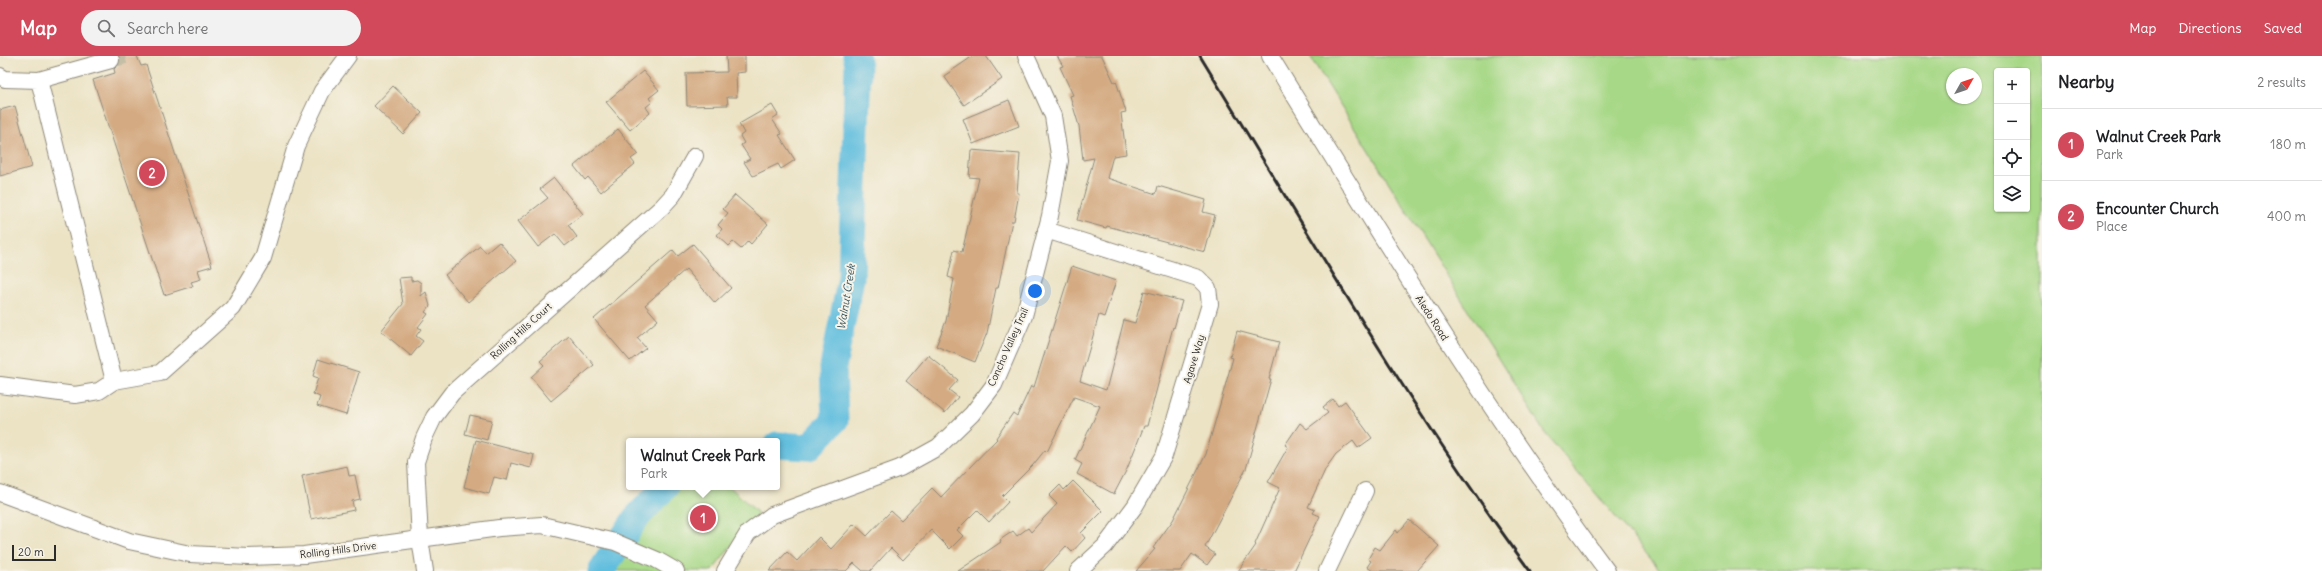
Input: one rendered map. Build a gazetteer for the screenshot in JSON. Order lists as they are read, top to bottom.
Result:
{
  "streets": {
    "street": [
      "Aledo Road",
      "Rolling Hills Court",
      "Concho Valley Trail",
      "Agave Way",
      "Rolling Hills Drive"
    ]
  },
  "crossings": [
    ["Rolling Hills Court", "Rolling Hills Drive"],
    ["Concho Valley Trail", "Agave Way"]
  ],
  "water": ["Walnut Creek"],
  "scale_bar": "20 m",
  "north": "top right",
  "page": {
    "header": "Map",
    "search": "Search here",
    "nav": ["Map", "Directions", "Saved"],
    "heading": ["Nearby", "2 results"],
    "map_buttons": ["+", "−"],
    "list": [
      {
        "mark": "1",
        "name": "Walnut Creek Park",
        "note": "Park",
        "value": "180 m"
      },
      {
        "mark": "2",
        "name": "Encounter Church",
        "note": "Place",
        "value": "400 m"
      }
    ],
    "pins": ["2", "1"],
    "popup": ["Walnut Creek Park", "Park"],
    "scale": "20 m"
  }
}
